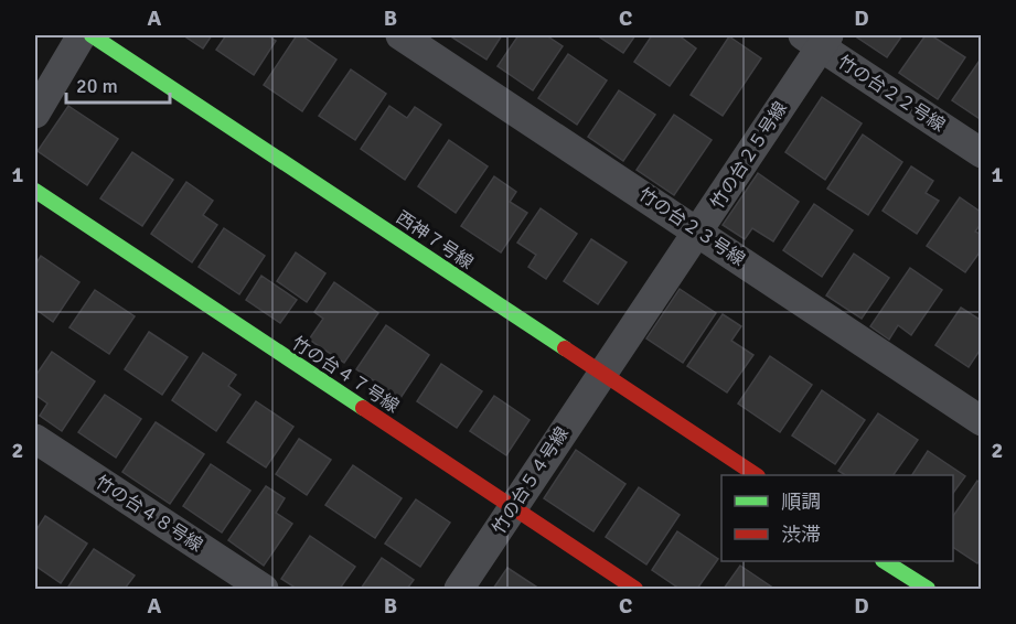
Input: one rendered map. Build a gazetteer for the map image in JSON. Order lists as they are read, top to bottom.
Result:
{
  "streets": {
    "street": [
      "竹の台２２号線",
      "竹の台２５号線",
      "竹の台２３号線",
      "西神７号線",
      "竹の台４７号線",
      "竹の台５４号線",
      "竹の台４８号線"
    ]
  },
  "crossings": [
    ["竹の台２２号線", "竹の台２５号線"],
    ["竹の台２５号線", "竹の台２３号線"],
    ["竹の台２５号線", "西神７号線"],
    ["竹の台２５号線", "竹の台５４号線"],
    ["西神７号線", "竹の台５４号線"],
    ["竹の台４７号線", "竹の台５４号線"]
  ],
  "legend": ["順調", "渋滞"],
  "scale_bar": "20 m",
  "grid": {
    "columns": [
      "A",
      "B",
      "C",
      "D"
    ],
    "rows": ["1", "2"]
  }
}
